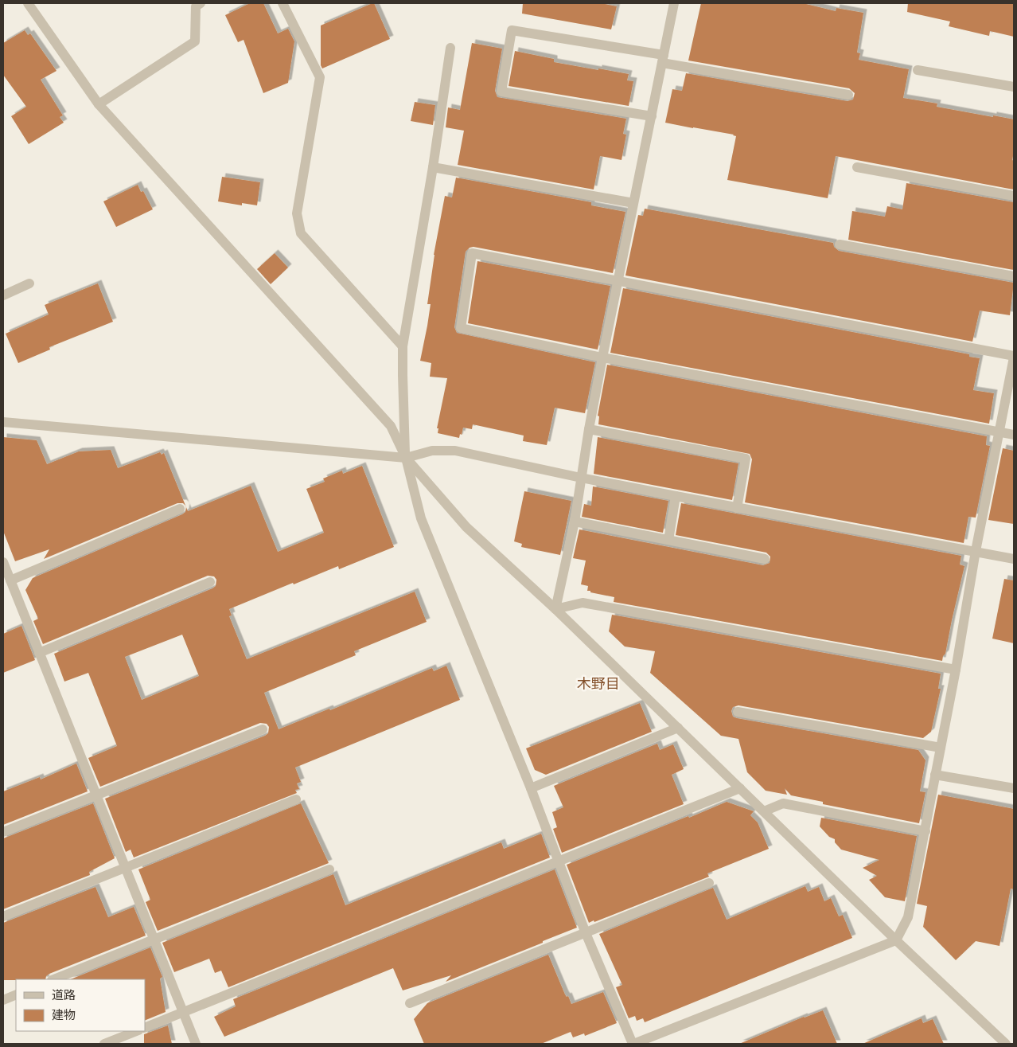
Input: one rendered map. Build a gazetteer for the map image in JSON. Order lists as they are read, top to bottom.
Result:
{
  "districts": ["木野目"],
  "legend": ["道路", "建物"]
}
